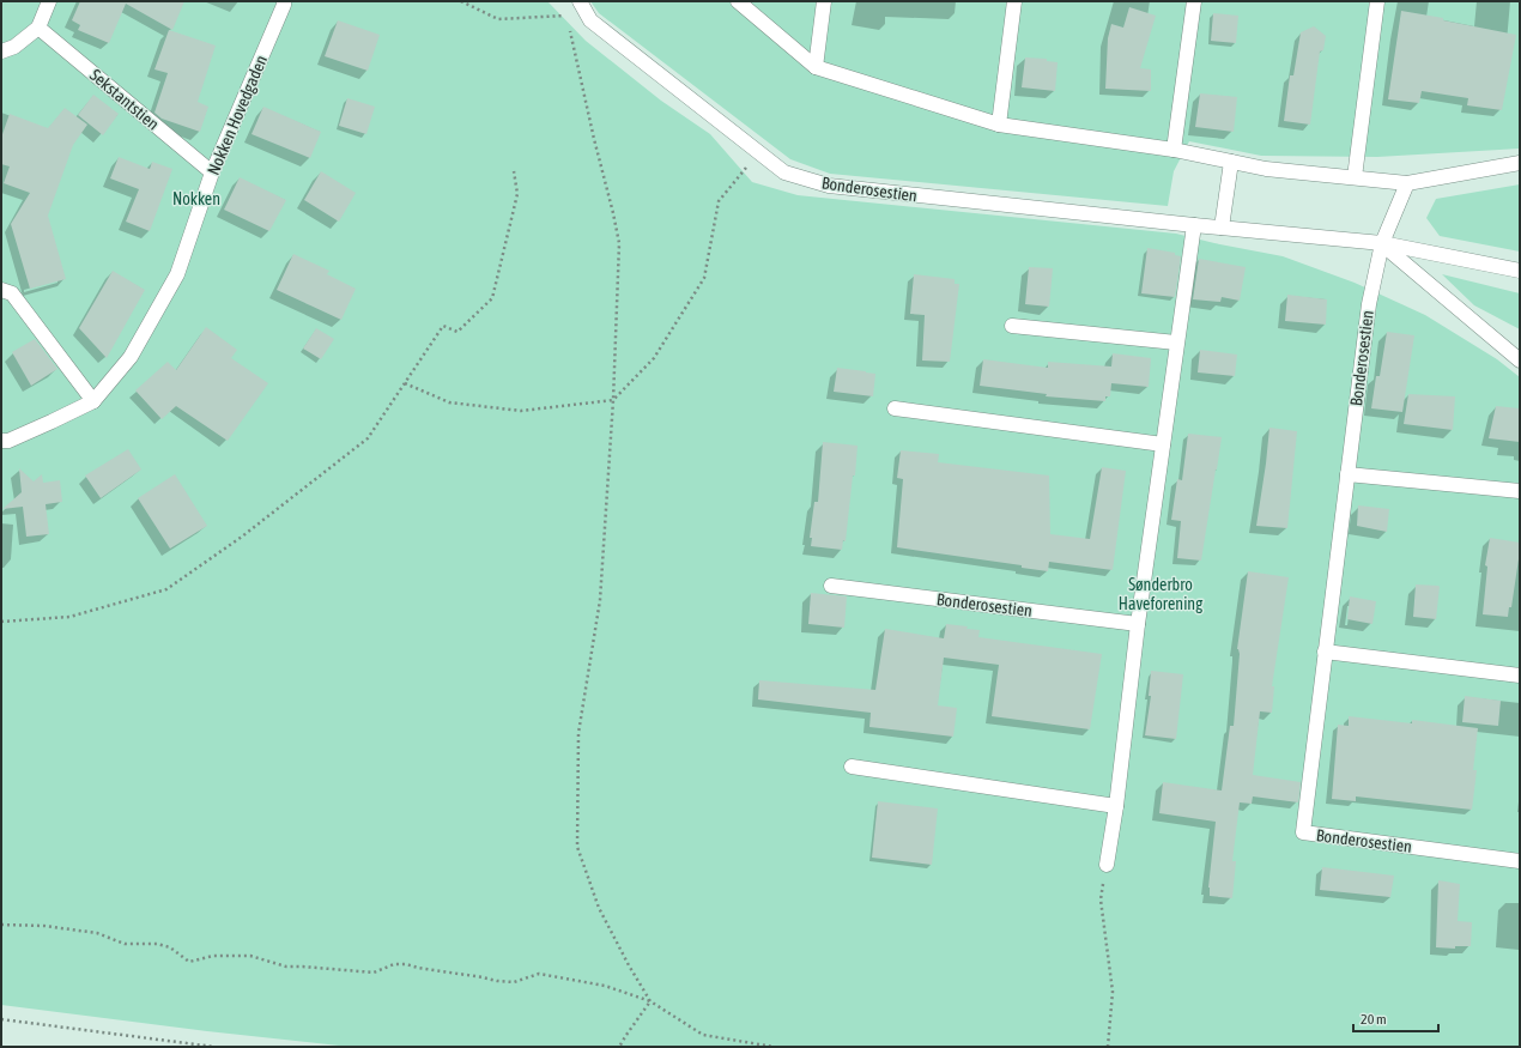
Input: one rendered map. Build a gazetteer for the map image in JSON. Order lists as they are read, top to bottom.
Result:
{
  "streets": {
    "lane": ["Sekstantstien", "Nokken Hovedgaden", "Bonderosestien"]
  },
  "crossings": [
    ["Sekstantstien", "Nokken Hovedgaden"]
  ],
  "parks": ["Nokken", "Sønderbro Haveforening"],
  "scale_bar": "20 m"
}
